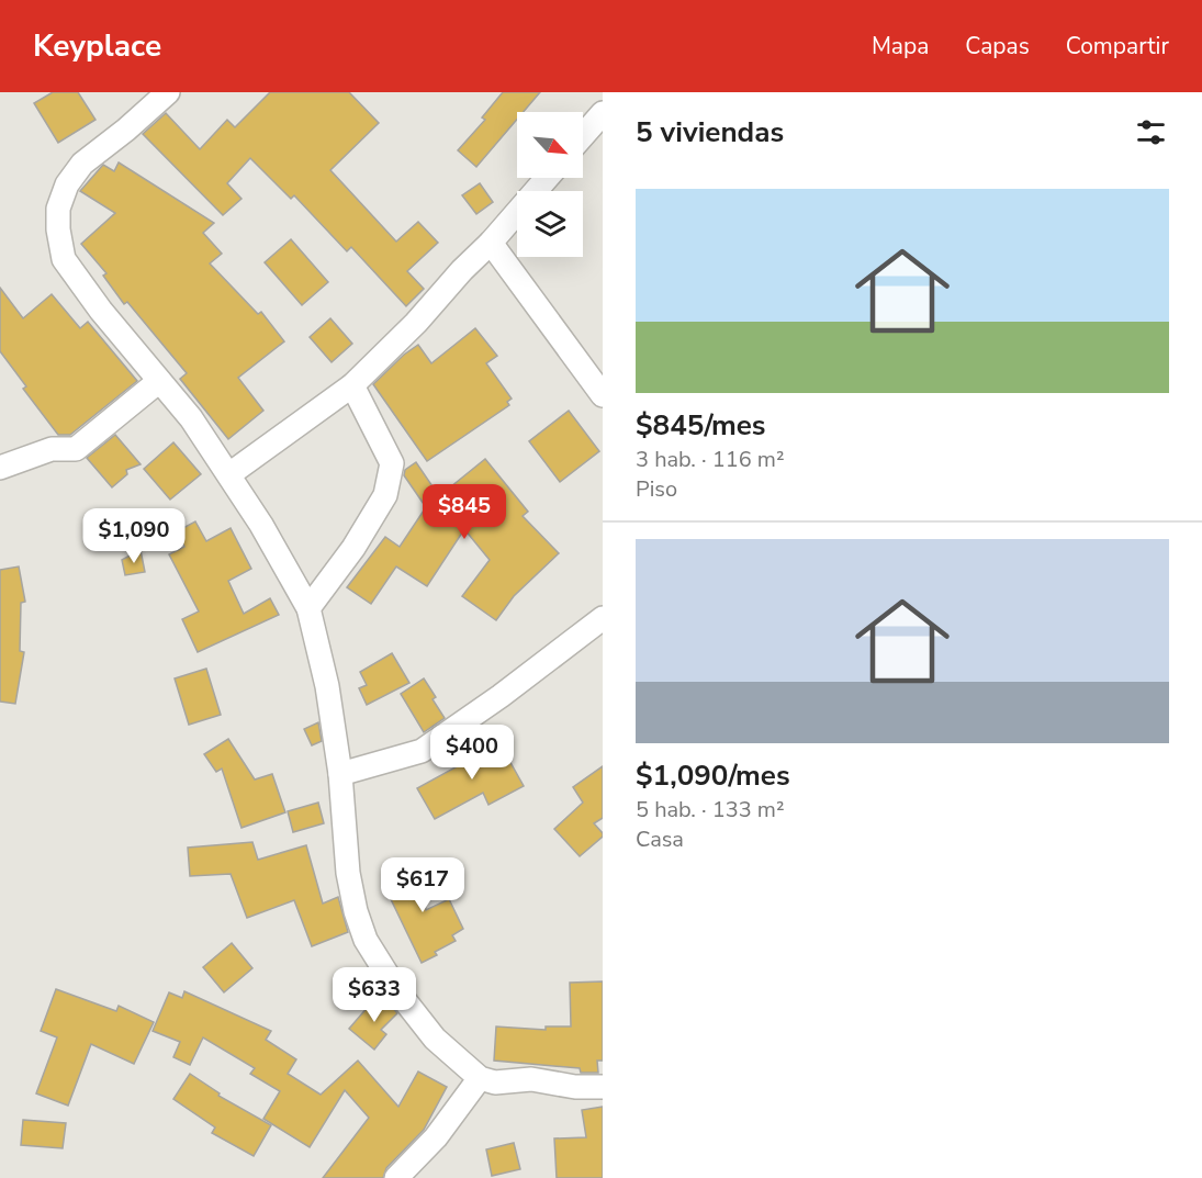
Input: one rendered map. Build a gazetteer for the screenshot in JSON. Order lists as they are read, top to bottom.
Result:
{
  "north": "bottom right",
  "page": {
    "header": "Keyplace",
    "nav": ["Mapa", "Capas", "Compartir"],
    "heading": "5 viviendas",
    "list": [
      {
        "name": "$845/mes",
        "note": "3 hab. · 116 m² · Piso"
      },
      {
        "name": "$1,090/mes",
        "note": "5 hab. · 133 m² · Casa"
      }
    ],
    "price": [
      "$845",
      "$1,090",
      "$400",
      "$617",
      "$633"
    ]
  }
}
